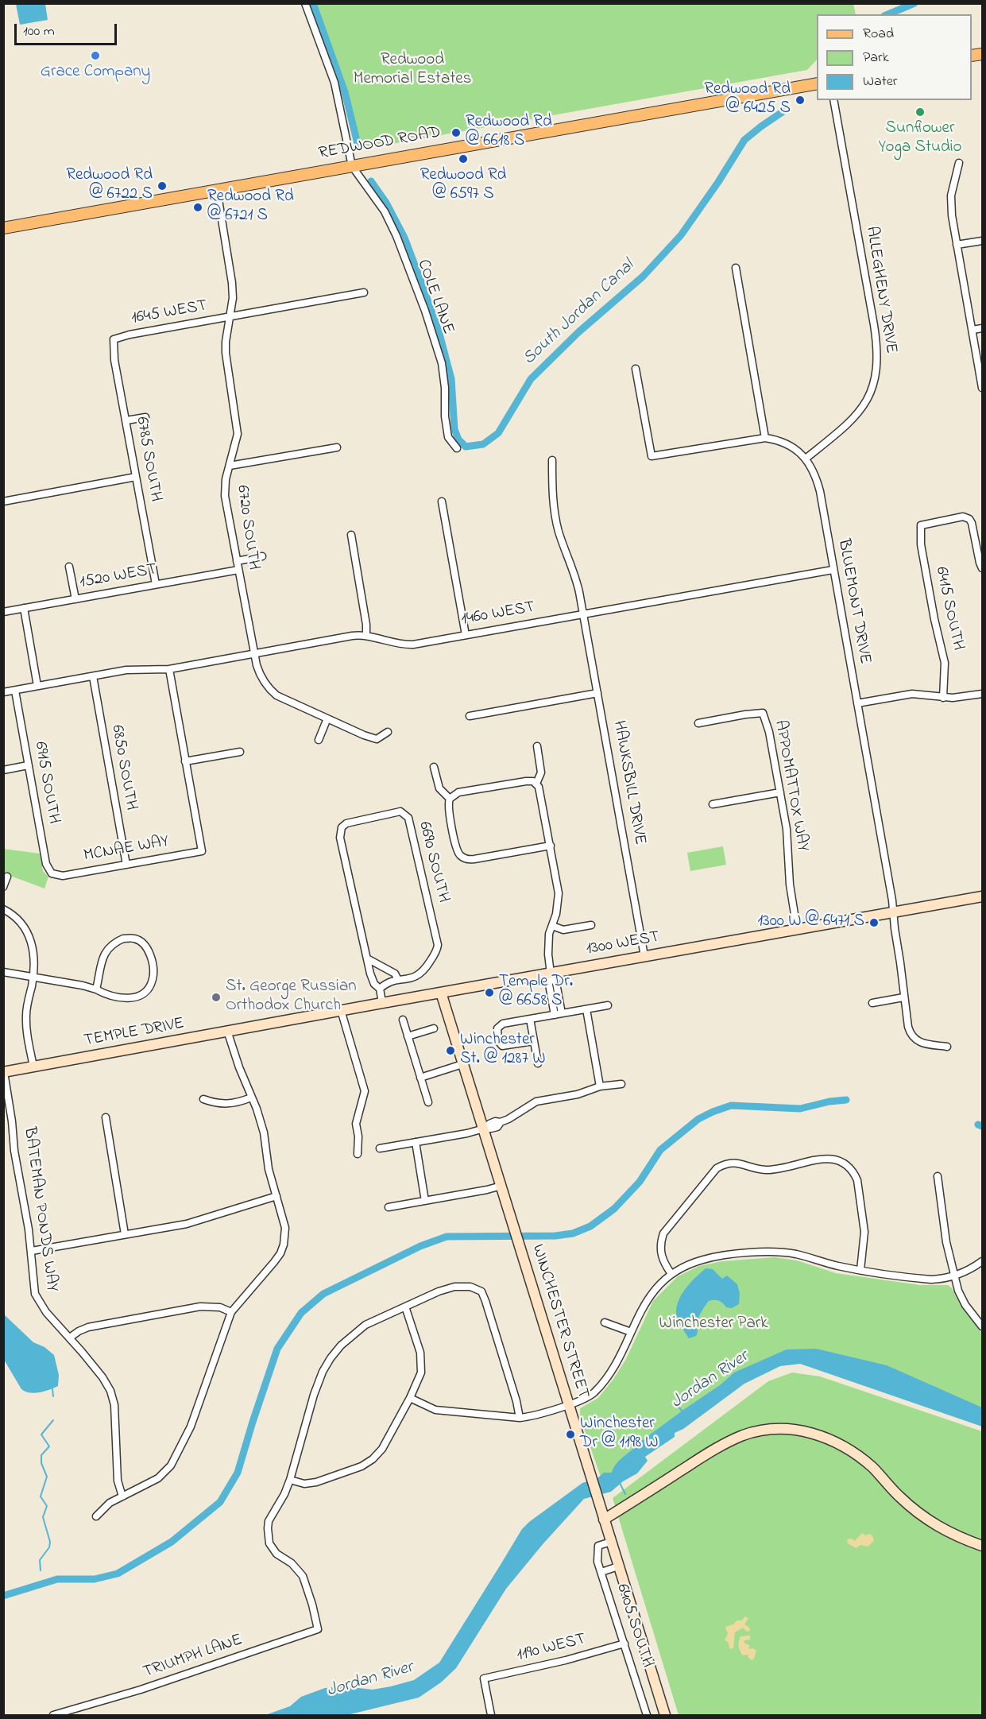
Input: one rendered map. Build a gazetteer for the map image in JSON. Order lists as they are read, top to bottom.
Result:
{
  "streets": {
    "main road": [
      "REDWOOD ROAD",
      "1300 WEST",
      "TEMPLE DRIVE",
      "WINCHESTER STREET"
    ],
    "street": [
      "ALLEGHENY DRIVE",
      "COLE LANE",
      "1645 WEST",
      "6785 SOUTH",
      "6720 SOUTH",
      "1520 WEST",
      "BLUEMONT DRIVE",
      "6415 SOUTH",
      "1460 WEST",
      "6850 SOUTH",
      "6915 SOUTH",
      "HAWKSBILL DRIVE",
      "APPOMATTOX WAY",
      "MCNAE WAY",
      "6690 SOUTH",
      "BATEMAN PONDS WAY",
      "6405 SOUTH",
      "1190 WEST",
      "TRIUMPH LANE"
    ]
  },
  "crossings": [
    ["REDWOOD ROAD", "COLE LANE"],
    ["REDWOOD ROAD", "6720 SOUTH"],
    ["ALLEGHENY DRIVE", "BLUEMONT DRIVE"],
    ["1645 WEST", "6785 SOUTH"],
    ["1645 WEST", "6720 SOUTH"],
    ["6785 SOUTH", "1520 WEST"],
    ["6720 SOUTH", "1520 WEST"],
    ["6720 SOUTH", "1460 WEST"],
    ["BLUEMONT DRIVE", "1460 WEST"],
    ["BLUEMONT DRIVE", "1300 WEST"],
    ["1460 WEST", "6850 SOUTH"],
    ["1460 WEST", "6915 SOUTH"],
    ["1460 WEST", "HAWKSBILL DRIVE"],
    ["6850 SOUTH", "MCNAE WAY"],
    ["6915 SOUTH", "MCNAE WAY"],
    ["HAWKSBILL DRIVE", "1300 WEST"],
    ["APPOMATTOX WAY", "1300 WEST"],
    ["6690 SOUTH", "1300 WEST"],
    ["1300 WEST", "TEMPLE DRIVE"],
    ["1300 WEST", "WINCHESTER STREET"],
    ["TEMPLE DRIVE", "BATEMAN PONDS WAY"],
    ["WINCHESTER STREET", "6405 SOUTH"],
    ["6405 SOUTH", "1190 WEST"]
  ],
  "water": ["South Jordan Canal", "Jordan River"],
  "parks": ["Redwood Memorial Estates", "Winchester Park"],
  "places": [
    "Grace Company",
    "Redwood Rd @ 6425 S",
    "Sunflower Yoga Studio",
    "Redwood Rd @ 6618 S",
    "Redwood Rd @ 6597 S",
    "Redwood Rd @ 6722 S",
    "Redwood Rd @ 6721 S",
    "1300 W @ 6471 S",
    "Temple Dr. @ 6658 S",
    "St. George Russian Orthodox Church",
    "Winchester St. @ 1287 W",
    "Winchester Dr @ 1198 W"
  ],
  "legend": ["Road", "Park", "Water"],
  "scale_bar": "100 m"
}
